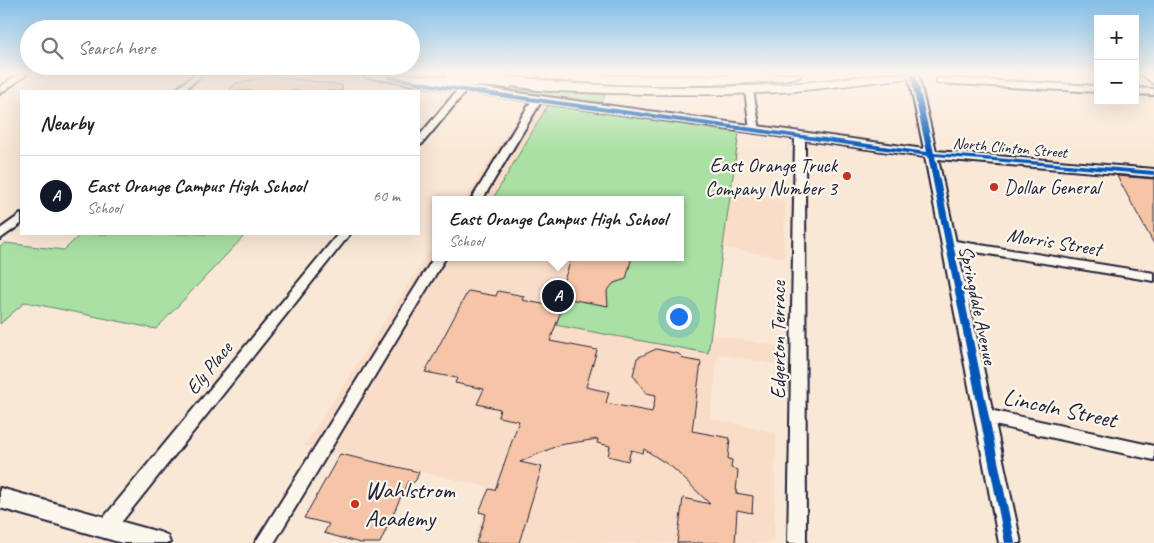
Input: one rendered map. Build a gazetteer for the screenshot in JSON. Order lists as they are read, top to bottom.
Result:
{
  "streets": {
    "street": [
      "North Clinton Street",
      "Morris Street",
      "Springdale Avenue",
      "Edgerton Terrace",
      "Ely Place",
      "Lincoln Street"
    ]
  },
  "crossings": [
    ["North Clinton Street", "Springdale Avenue"],
    ["North Clinton Street", "Edgerton Terrace"],
    ["Morris Street", "Springdale Avenue"],
    ["Springdale Avenue", "Lincoln Street"]
  ],
  "places": ["East Orange Truck Company Number 3", "Dollar General", "Wahlstrom Academy"],
  "page": {
    "map_buttons": ["+", "−"],
    "search": "Search here",
    "heading": "Nearby",
    "list": [
      {
        "mark": "A",
        "name": "East Orange Campus High School",
        "note": "School",
        "value": "60 m"
      }
    ],
    "popup": ["East Orange Campus High School", "School"],
    "pins": "A"
  }
}
